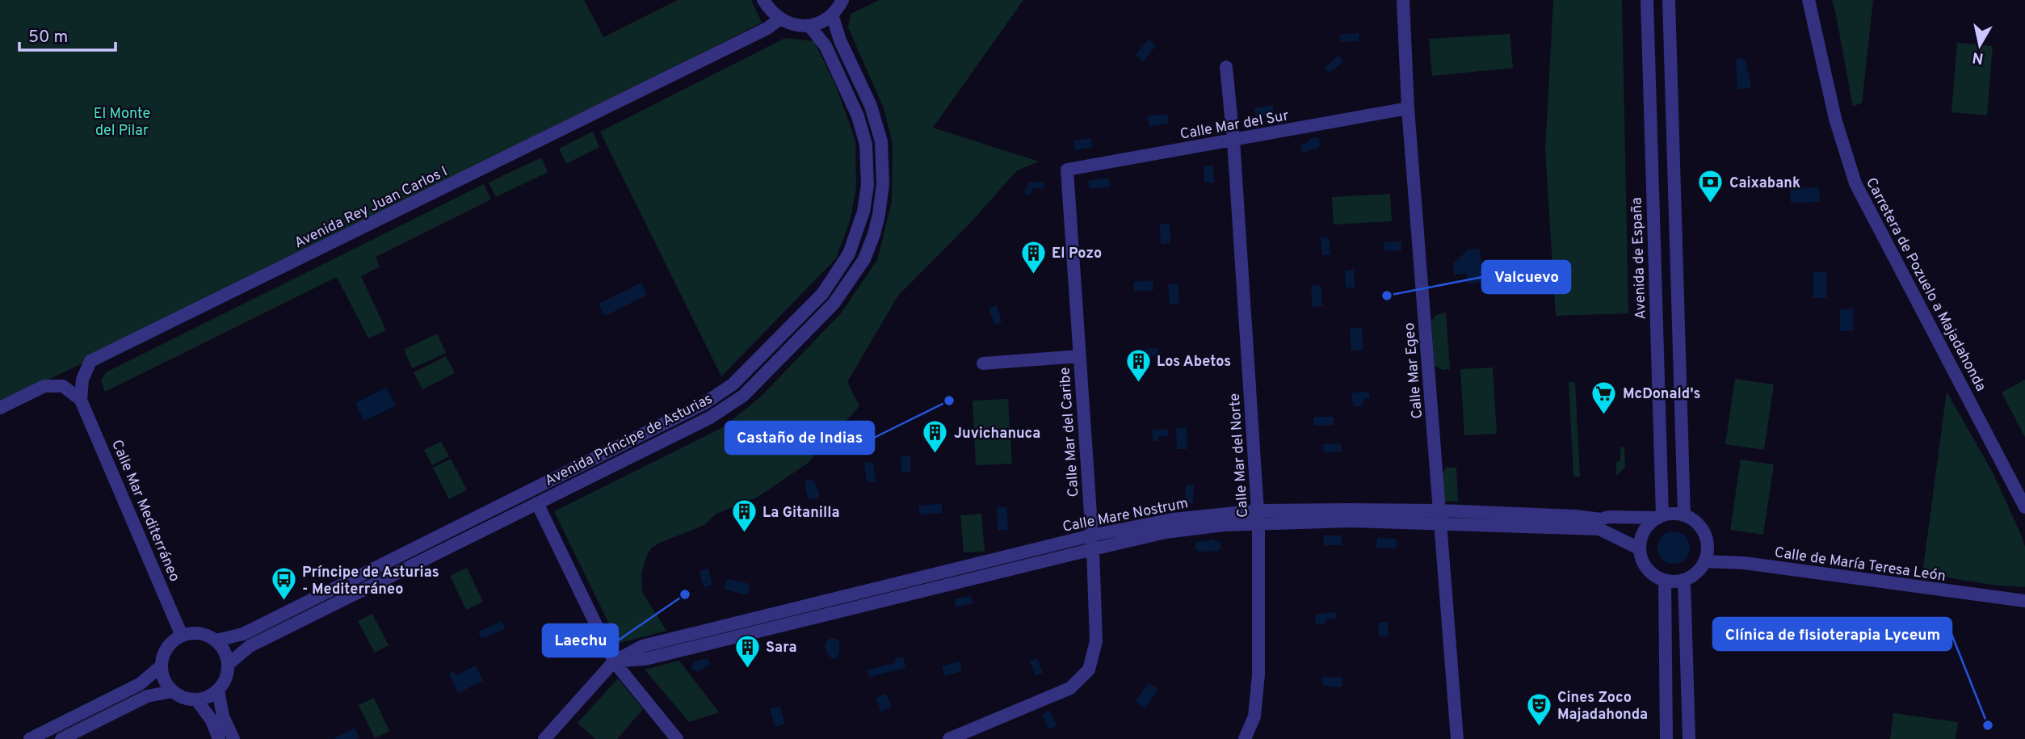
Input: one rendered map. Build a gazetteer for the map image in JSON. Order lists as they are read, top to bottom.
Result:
{
  "streets": {
    "street": [
      "Calle Mar del Sur",
      "Avenida Rey Juan Carlos I",
      "Avenida de España",
      "Carretera de Pozuelo a Majadahonda",
      "Calle Mar Egeo",
      "Calle Mar del Caribe",
      "Avenida Príncipe de Asturias",
      "Calle Mar del Norte",
      "Calle Mar Mediterráneo",
      "Calle Mare Nostrum",
      "Calle de María Teresa León"
    ]
  },
  "crossings": [
    ["Calle Mar del Sur", "Calle Mar Egeo"],
    ["Calle Mar del Sur", "Calle Mar del Caribe"],
    ["Calle Mar del Sur", "Calle Mar del Norte"],
    ["Avenida Rey Juan Carlos I", "Calle Mar Mediterráneo"],
    ["Avenida de España", "Calle Mare Nostrum"],
    ["Avenida de España", "Calle de María Teresa León"],
    ["Calle Mar Egeo", "Calle Mare Nostrum"],
    ["Calle Mar del Caribe", "Calle Mare Nostrum"],
    ["Avenida Príncipe de Asturias", "Calle Mar Mediterráneo"],
    ["Calle Mar del Norte", "Calle Mare Nostrum"],
    ["Calle Mare Nostrum", "Calle de María Teresa León"]
  ],
  "parks": ["El Monte del Pilar"],
  "places": {
    "bank": ["Caixabank"],
    "building": [
      "El Pozo",
      "Los Abetos",
      "Juvichanuca",
      "La Gitanilla",
      "Sara"
    ],
    "other": [
      "Valcuevo",
      "Castaño de Indias",
      "Laechu",
      "Clínica de fisioterapia Lyceum"
    ],
    "supermarket": ["McDonald's"],
    "bus stop": ["Príncipe de Asturias - Mediterráneo"],
    "theatre": ["Cines Zoco Majadahonda"]
  },
  "scale_bar": "50 m",
  "north": "bottom"
}
